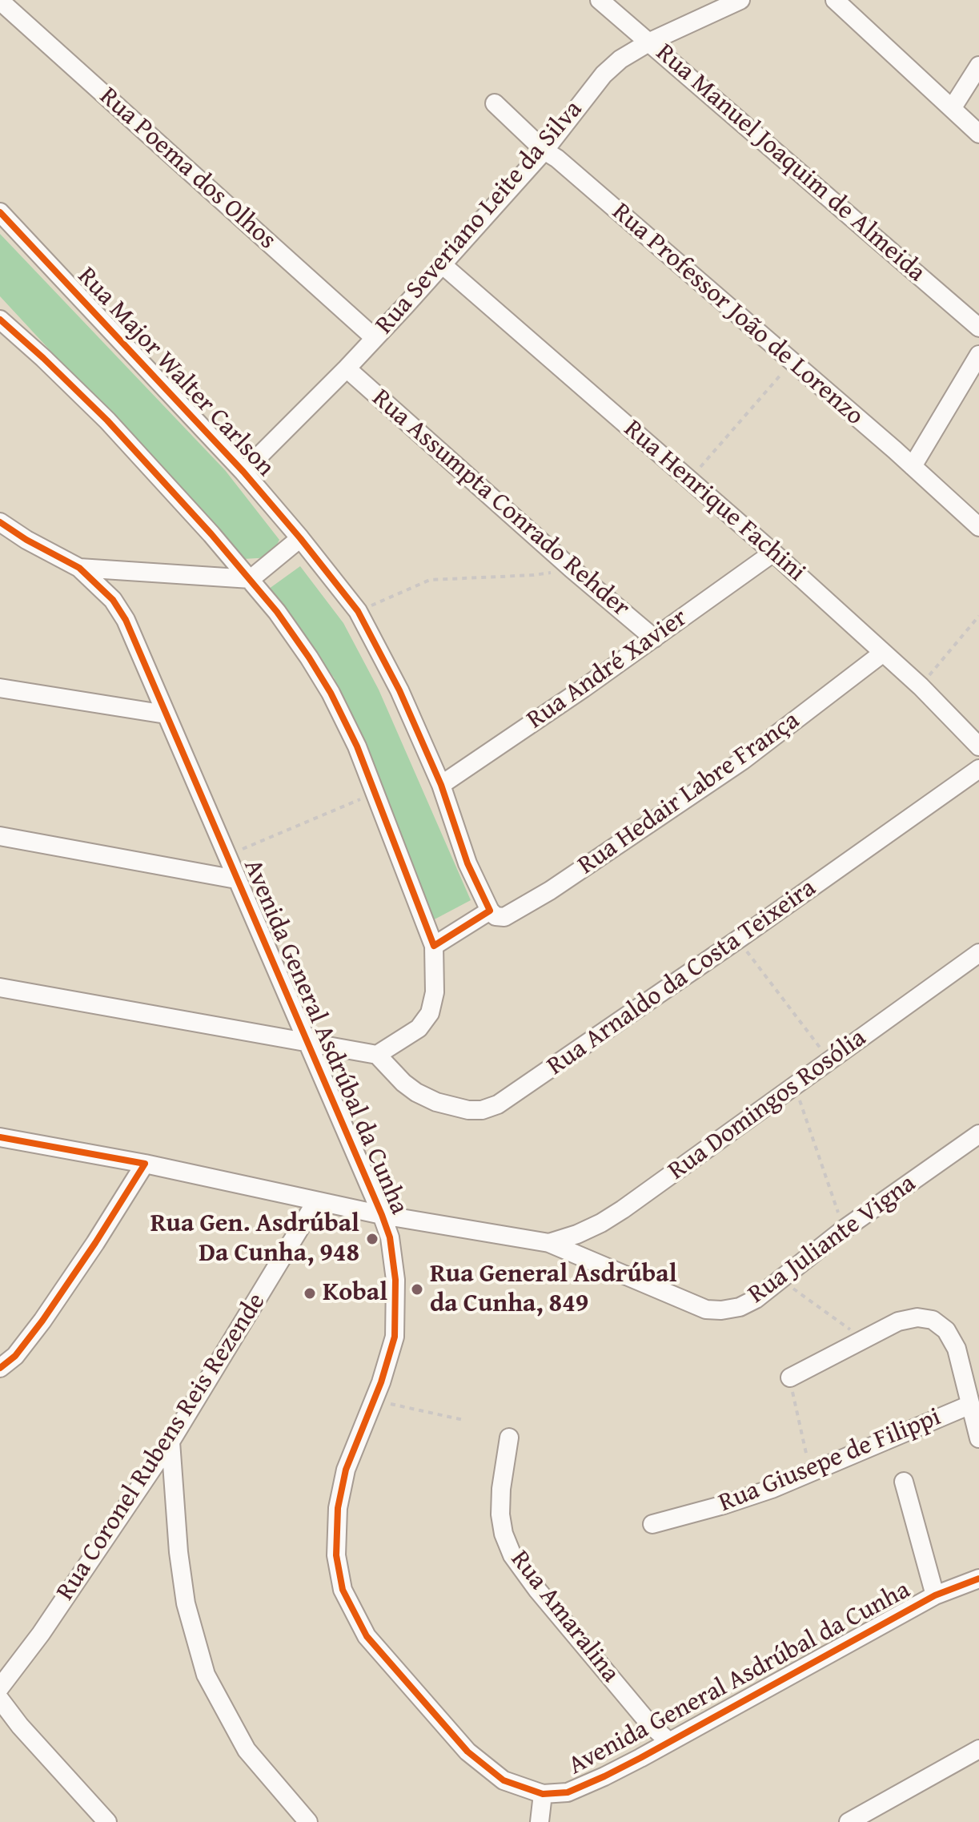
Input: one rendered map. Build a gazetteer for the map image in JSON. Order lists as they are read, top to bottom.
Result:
{
  "streets": {
    "street": [
      "Rua Manuel Joaquim de Almeida",
      "Rua Poema dos Olhos",
      "Rua Severiano Leite da Silva",
      "Rua Professor João de Lorenzo",
      "Rua Major Walter Carlson",
      "Rua Henrique Fachini",
      "Rua Assumpta Conrado Rehder",
      "Rua André Xavier",
      "Rua Hedair Labre França",
      "Rua Arnaldo da Costa Teixeira",
      "Avenida General Asdrúbal da Cunha",
      "Rua Domingos Rosólia",
      "Rua Juliante Vigna",
      "Rua Coronel Rubens Reis Rezende",
      "Rua Giusepe de Filippi",
      "Rua Amaralina"
    ]
  },
  "crossings": [
    ["Rua Manuel Joaquim de Almeida", "Rua Severiano Leite da Silva"],
    ["Rua Poema dos Olhos", "Rua Severiano Leite da Silva"],
    ["Rua Severiano Leite da Silva", "Rua Professor João de Lorenzo"],
    ["Rua Severiano Leite da Silva", "Rua Major Walter Carlson"],
    ["Rua Severiano Leite da Silva", "Rua Henrique Fachini"],
    ["Rua Severiano Leite da Silva", "Rua Assumpta Conrado Rehder"],
    ["Rua Major Walter Carlson", "Rua André Xavier"],
    ["Rua Major Walter Carlson", "Rua Hedair Labre França"],
    ["Rua Henrique Fachini", "Rua André Xavier"],
    ["Rua Henrique Fachini", "Rua Hedair Labre França"],
    ["Rua Assumpta Conrado Rehder", "Rua André Xavier"],
    ["Avenida General Asdrúbal da Cunha", "Rua Juliante Vigna"],
    ["Avenida General Asdrúbal da Cunha", "Rua Amaralina"],
    ["Rua Domingos Rosólia", "Rua Juliante Vigna"],
    ["Rua Juliante Vigna", "Rua Coronel Rubens Reis Rezende"]
  ],
  "places": ["Rua Gen. Asdrúbal Da Cunha, 948", "Rua General Asdrúbal da Cunha, 849", "Kobal"]
}
